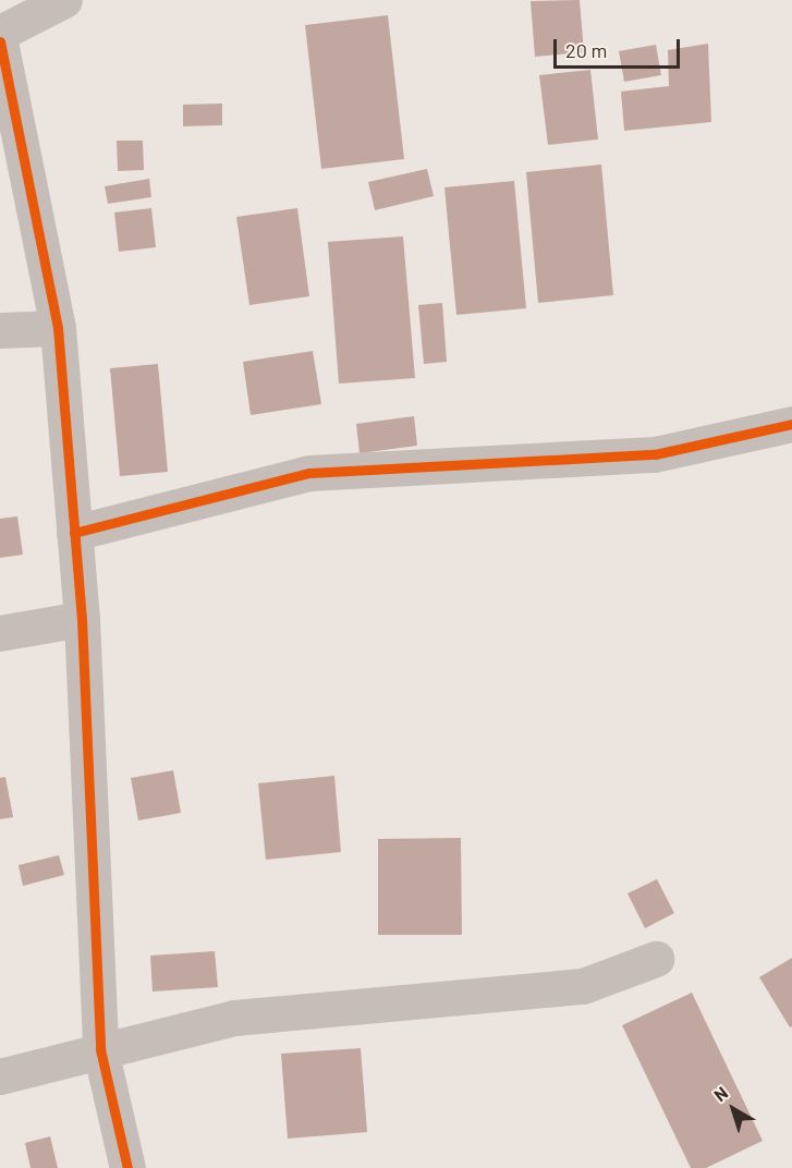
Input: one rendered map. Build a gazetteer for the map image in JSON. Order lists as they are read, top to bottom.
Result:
{
  "scale_bar": "20 m",
  "north": "top left"
}
